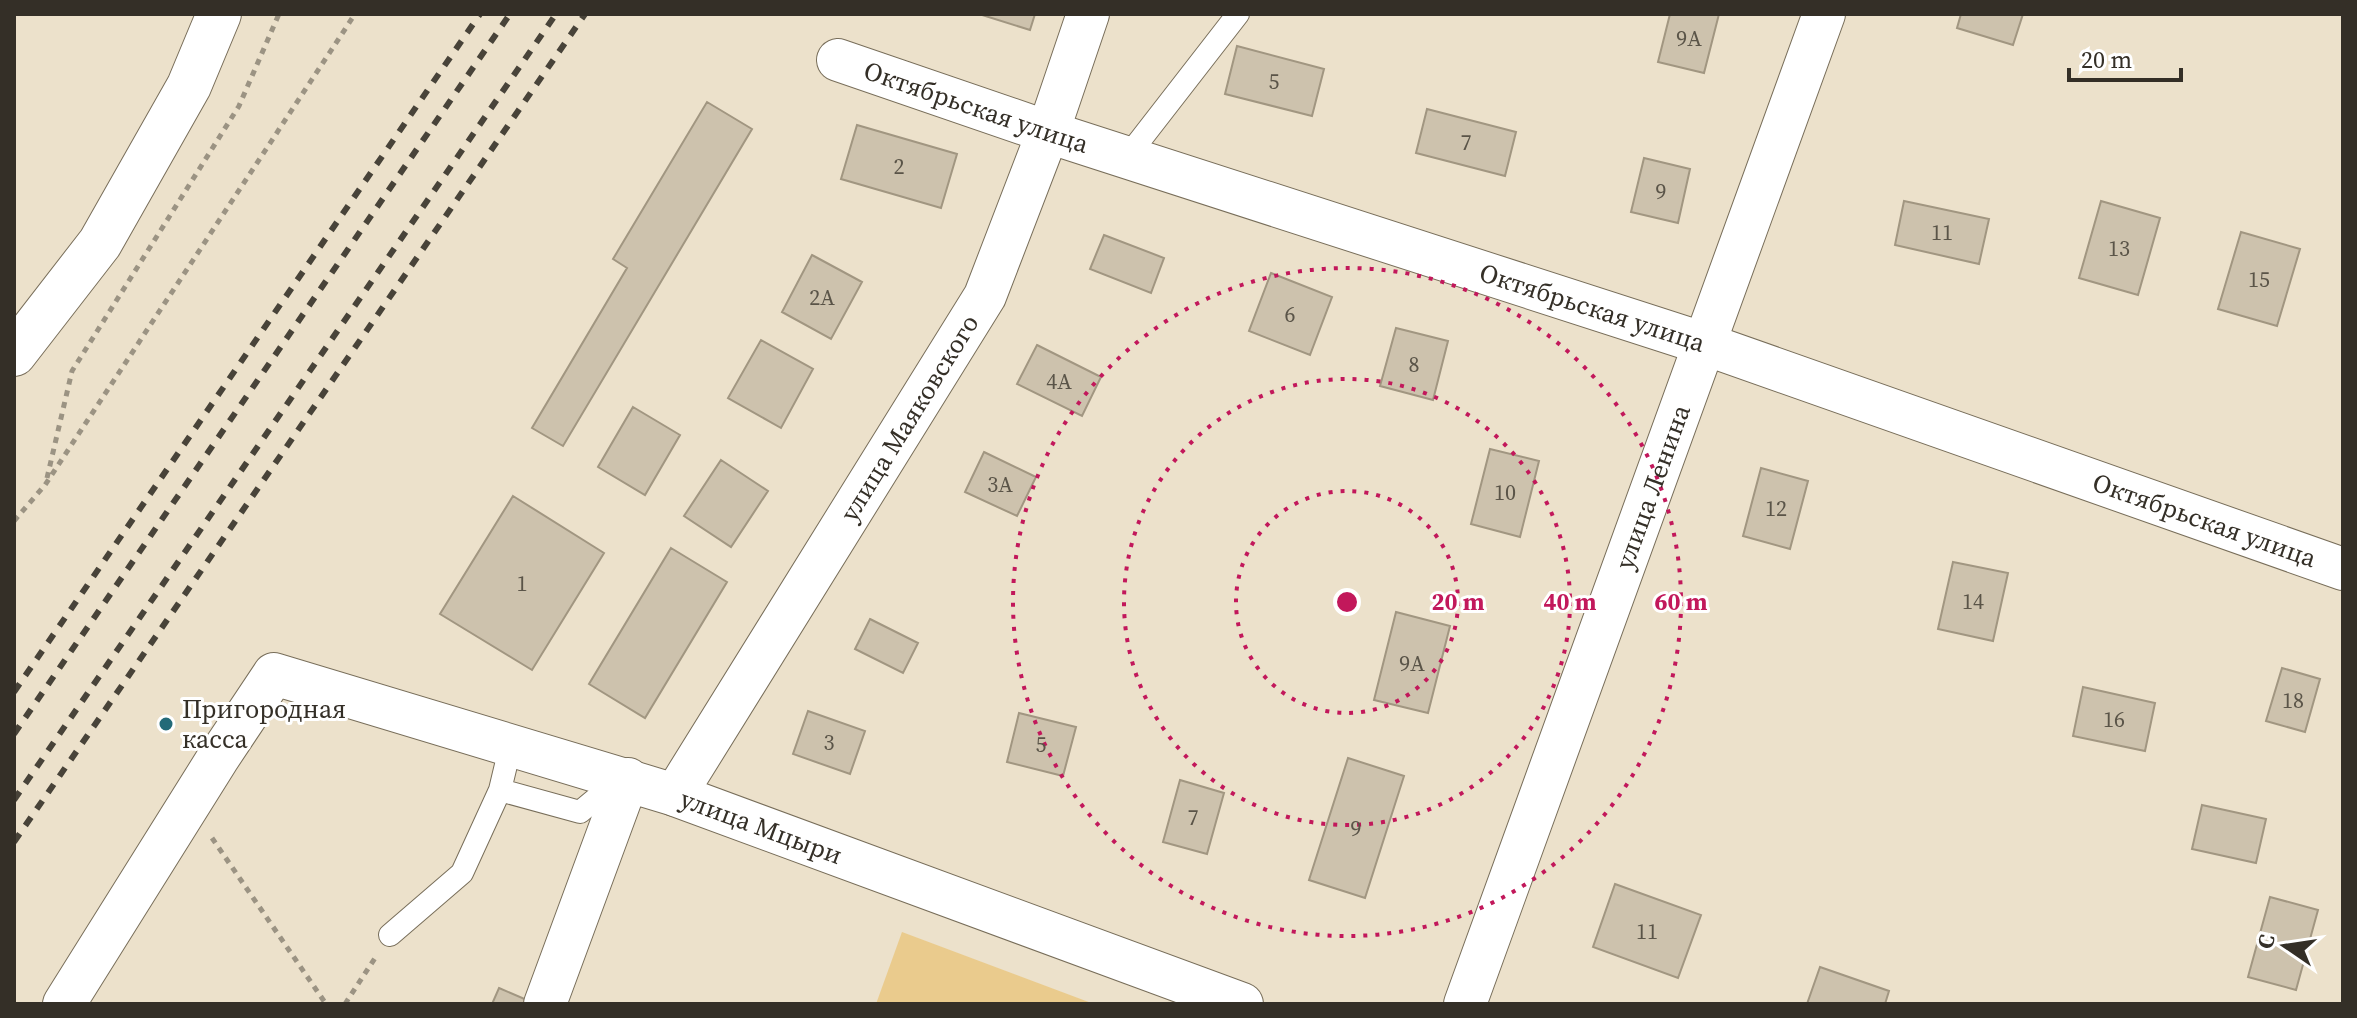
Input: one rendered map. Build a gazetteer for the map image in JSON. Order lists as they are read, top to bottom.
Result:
{
  "streets": {
    "street": [
      "Октябрьская улица",
      "улица Маяковского",
      "улица Ленина",
      "улица Мцыри"
    ]
  },
  "crossings": [
    ["Октябрьская улица", "улица Маяковского"],
    ["Октябрьская улица", "улица Ленина"],
    ["улица Маяковского", "улица Мцыри"]
  ],
  "places": ["Пригородная касса"],
  "house_numbers": [
    "9А",
    "5",
    "7",
    "2",
    "9",
    "11",
    "13",
    "15",
    "2А",
    "6",
    "8",
    "4А",
    "3А",
    "10",
    "12",
    "1",
    "14",
    "9А",
    "18",
    "16",
    "3",
    "5",
    "7",
    "9",
    "11"
  ],
  "scale_bar": "20 m",
  "north": "left",
  "rings": ["20 m", "40 m", "60 m"]
}
